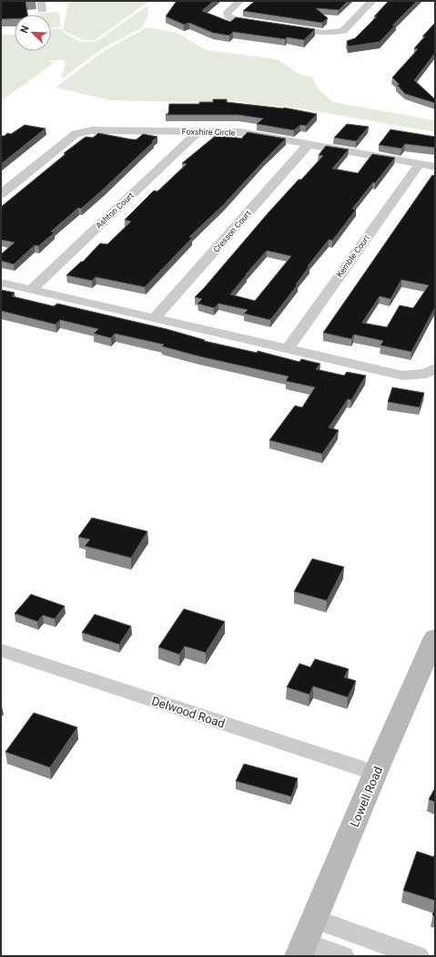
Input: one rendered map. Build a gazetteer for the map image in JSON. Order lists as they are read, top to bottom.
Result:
{
  "streets": {
    "street": [
      "Foxshire Circle",
      "Ashton Court",
      "Cresson Court",
      "Kemble Court",
      "Delwood Road",
      "Lowell Road"
    ]
  },
  "crossings": [
    ["Foxshire Circle", "Ashton Court"],
    ["Foxshire Circle", "Cresson Court"],
    ["Foxshire Circle", "Kemble Court"],
    ["Delwood Road", "Lowell Road"]
  ],
  "north": "top left"
}
